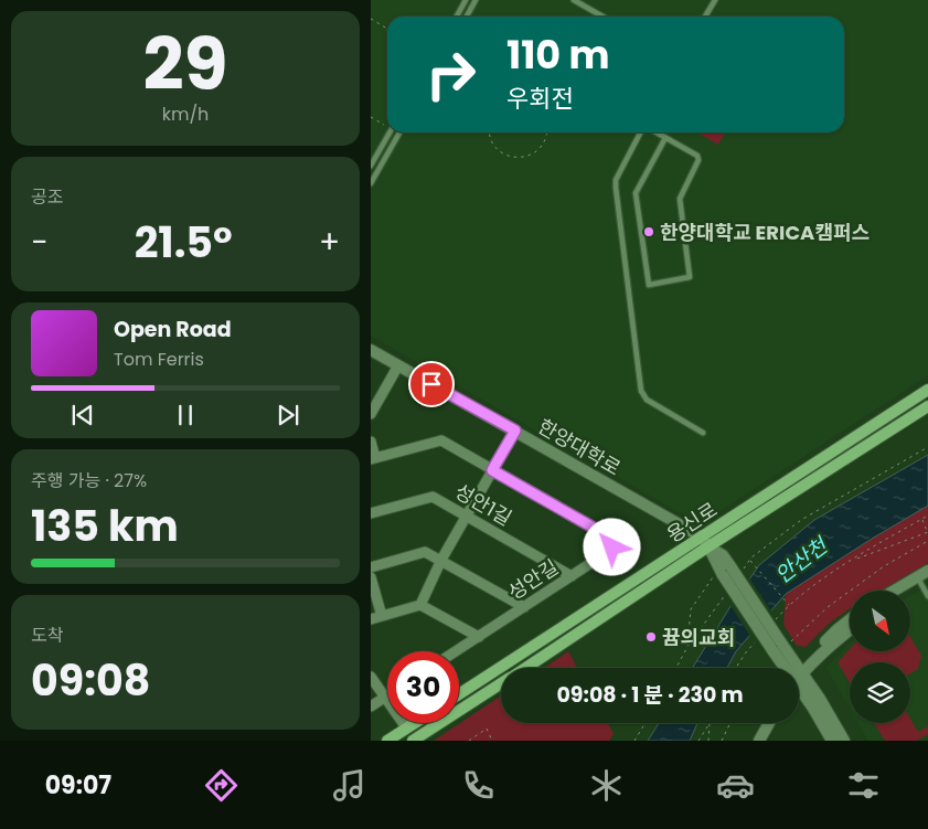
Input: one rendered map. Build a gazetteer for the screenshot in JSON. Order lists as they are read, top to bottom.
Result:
{
  "streets": {
    "main road": ["용신로"],
    "street": ["한양대학로", "성안1길", "성안길"]
  },
  "crossings": [
    ["한양대학로", "용신로"],
    ["성안1길", "성안길"]
  ],
  "water": ["안산천"],
  "places": ["한양대학교 ERICA캠퍼스", "뀸의교회"],
  "north": "bottom right",
  "page": {
    "tile": [
      ["29", "km/h"],
      "공조",
      ["주행 가능 · 27%", "135 km"],
      ["도착", "09:08"]
    ],
    "turn": ["110 m", "우회전"],
    "heat": ["−", "21.5°", "+"],
    "song": ["Open Road", "Tom Ferris"],
    "limit": "30",
    "trip": "09:08 · 1 분 · 230 m",
    "tabs": "09:07"
  }
}
